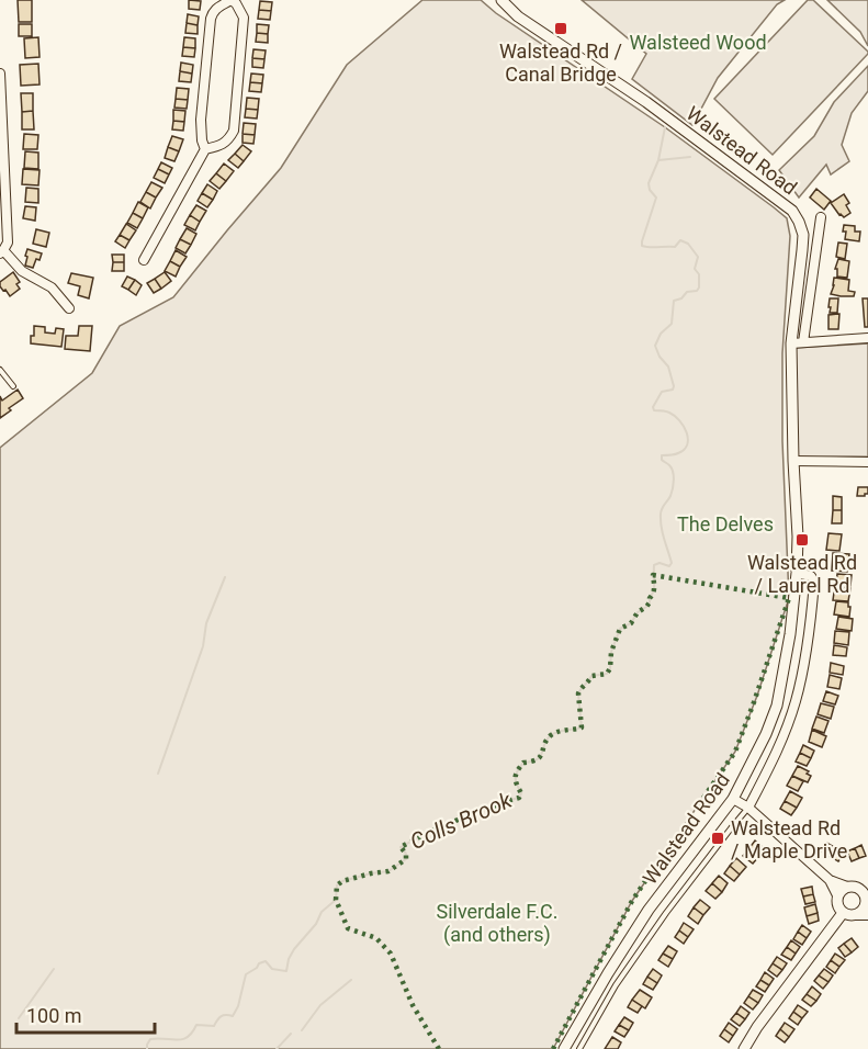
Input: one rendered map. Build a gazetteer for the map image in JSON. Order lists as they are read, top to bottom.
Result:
{
  "streets": {
    "street": ["Walstead Road"]
  },
  "water": ["Colls Brook"],
  "parks": ["Walsteed Wood", "The Delves", "Silverdale F.C. (and others)"],
  "places": {
    "transit": ["Walstead Rd / Canal Bridge", "Walstead Rd / Laurel Rd", "Walstead Rd / Maple Drive"]
  },
  "scale_bar": "100 m"
}
